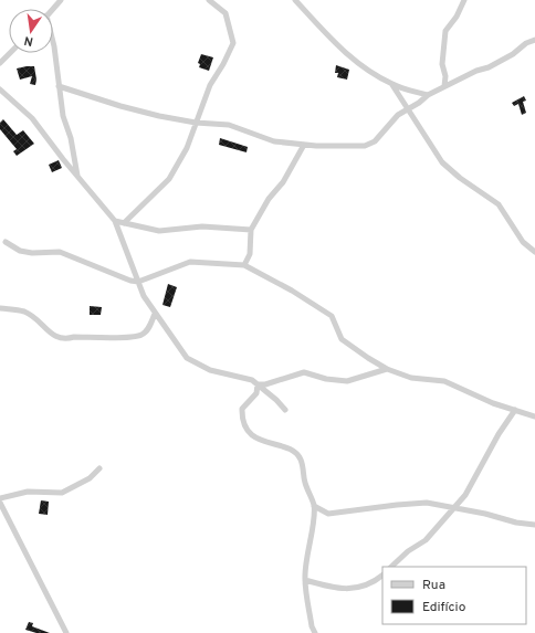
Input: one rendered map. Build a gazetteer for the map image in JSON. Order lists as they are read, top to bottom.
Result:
{
  "legend": ["Rua", "Edifício"],
  "north": "bottom"
}
